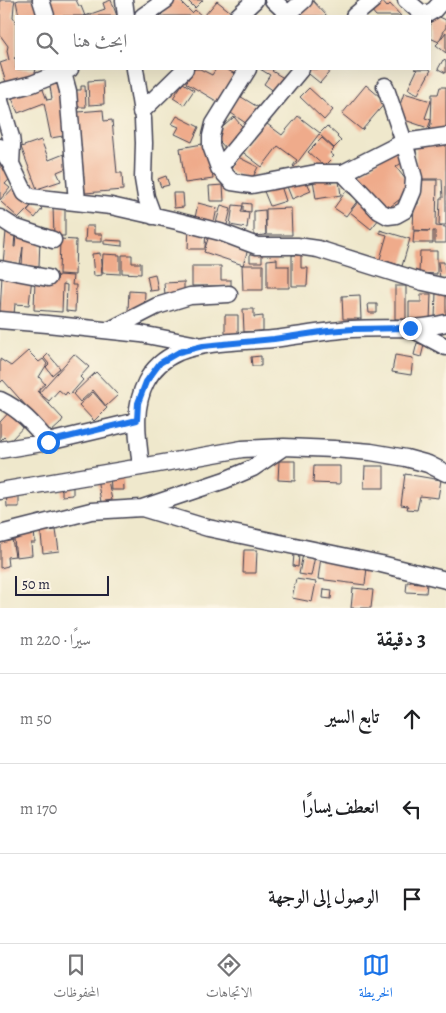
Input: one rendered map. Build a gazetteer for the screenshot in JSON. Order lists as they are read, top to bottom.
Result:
{
  "scale_bar": "50 m",
  "page": {
    "search": "ابحث هنا",
    "scale": "50 m",
    "heading": ["3 دقيقة", "سيرًا · 220 m"],
    "list": [
      ["تابع السير", "50 m"],
      ["انعطف يسارًا", "170 m"],
      "الوصول إلى الوجهة"
    ],
    "nav": ["الخريطة", "الاتجاهات", "المحفوظات"]
  }
}
